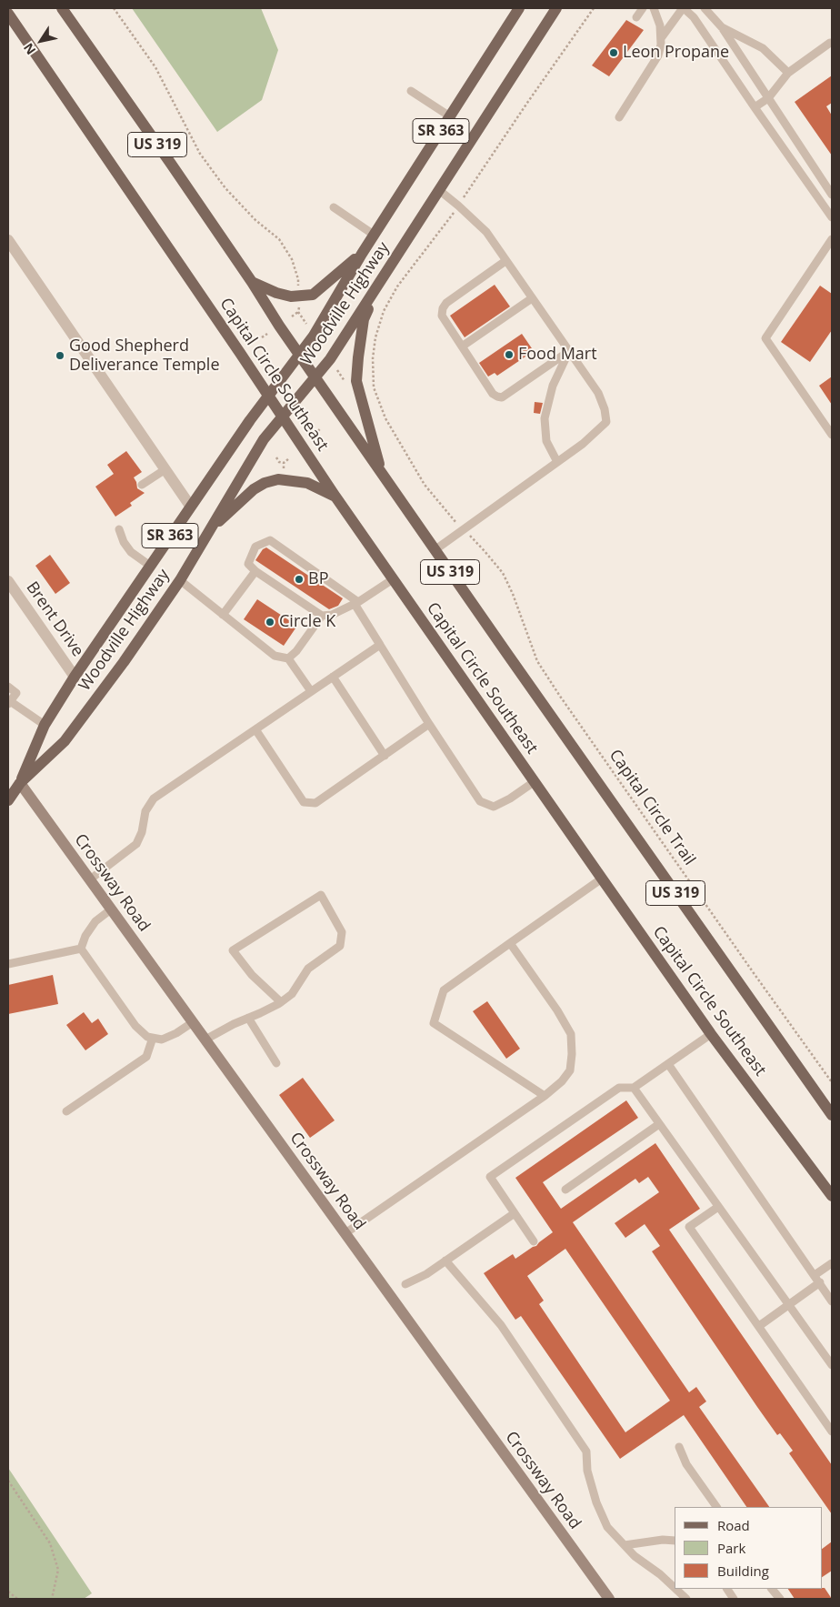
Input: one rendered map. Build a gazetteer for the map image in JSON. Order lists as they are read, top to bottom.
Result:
{
  "streets": {
    "main road": [
      "SR 363",
      "US 319",
      "Woodville Highway",
      "Capital Circle Southeast"
    ],
    "street": ["Brent Drive", "Crossway Road"],
    "path": ["Capital Circle Trail"]
  },
  "crossings": [
    ["Woodville Highway", "Capital Circle Southeast"],
    ["Woodville Highway", "Brent Drive"],
    ["Woodville Highway", "Crossway Road"]
  ],
  "places": [
    "Leon Propane",
    "Food Mart",
    "Good Shepherd Deliverance Temple",
    "BP",
    "Circle K"
  ],
  "legend": ["Road", "Park", "Building"],
  "north": "bottom left"
}
